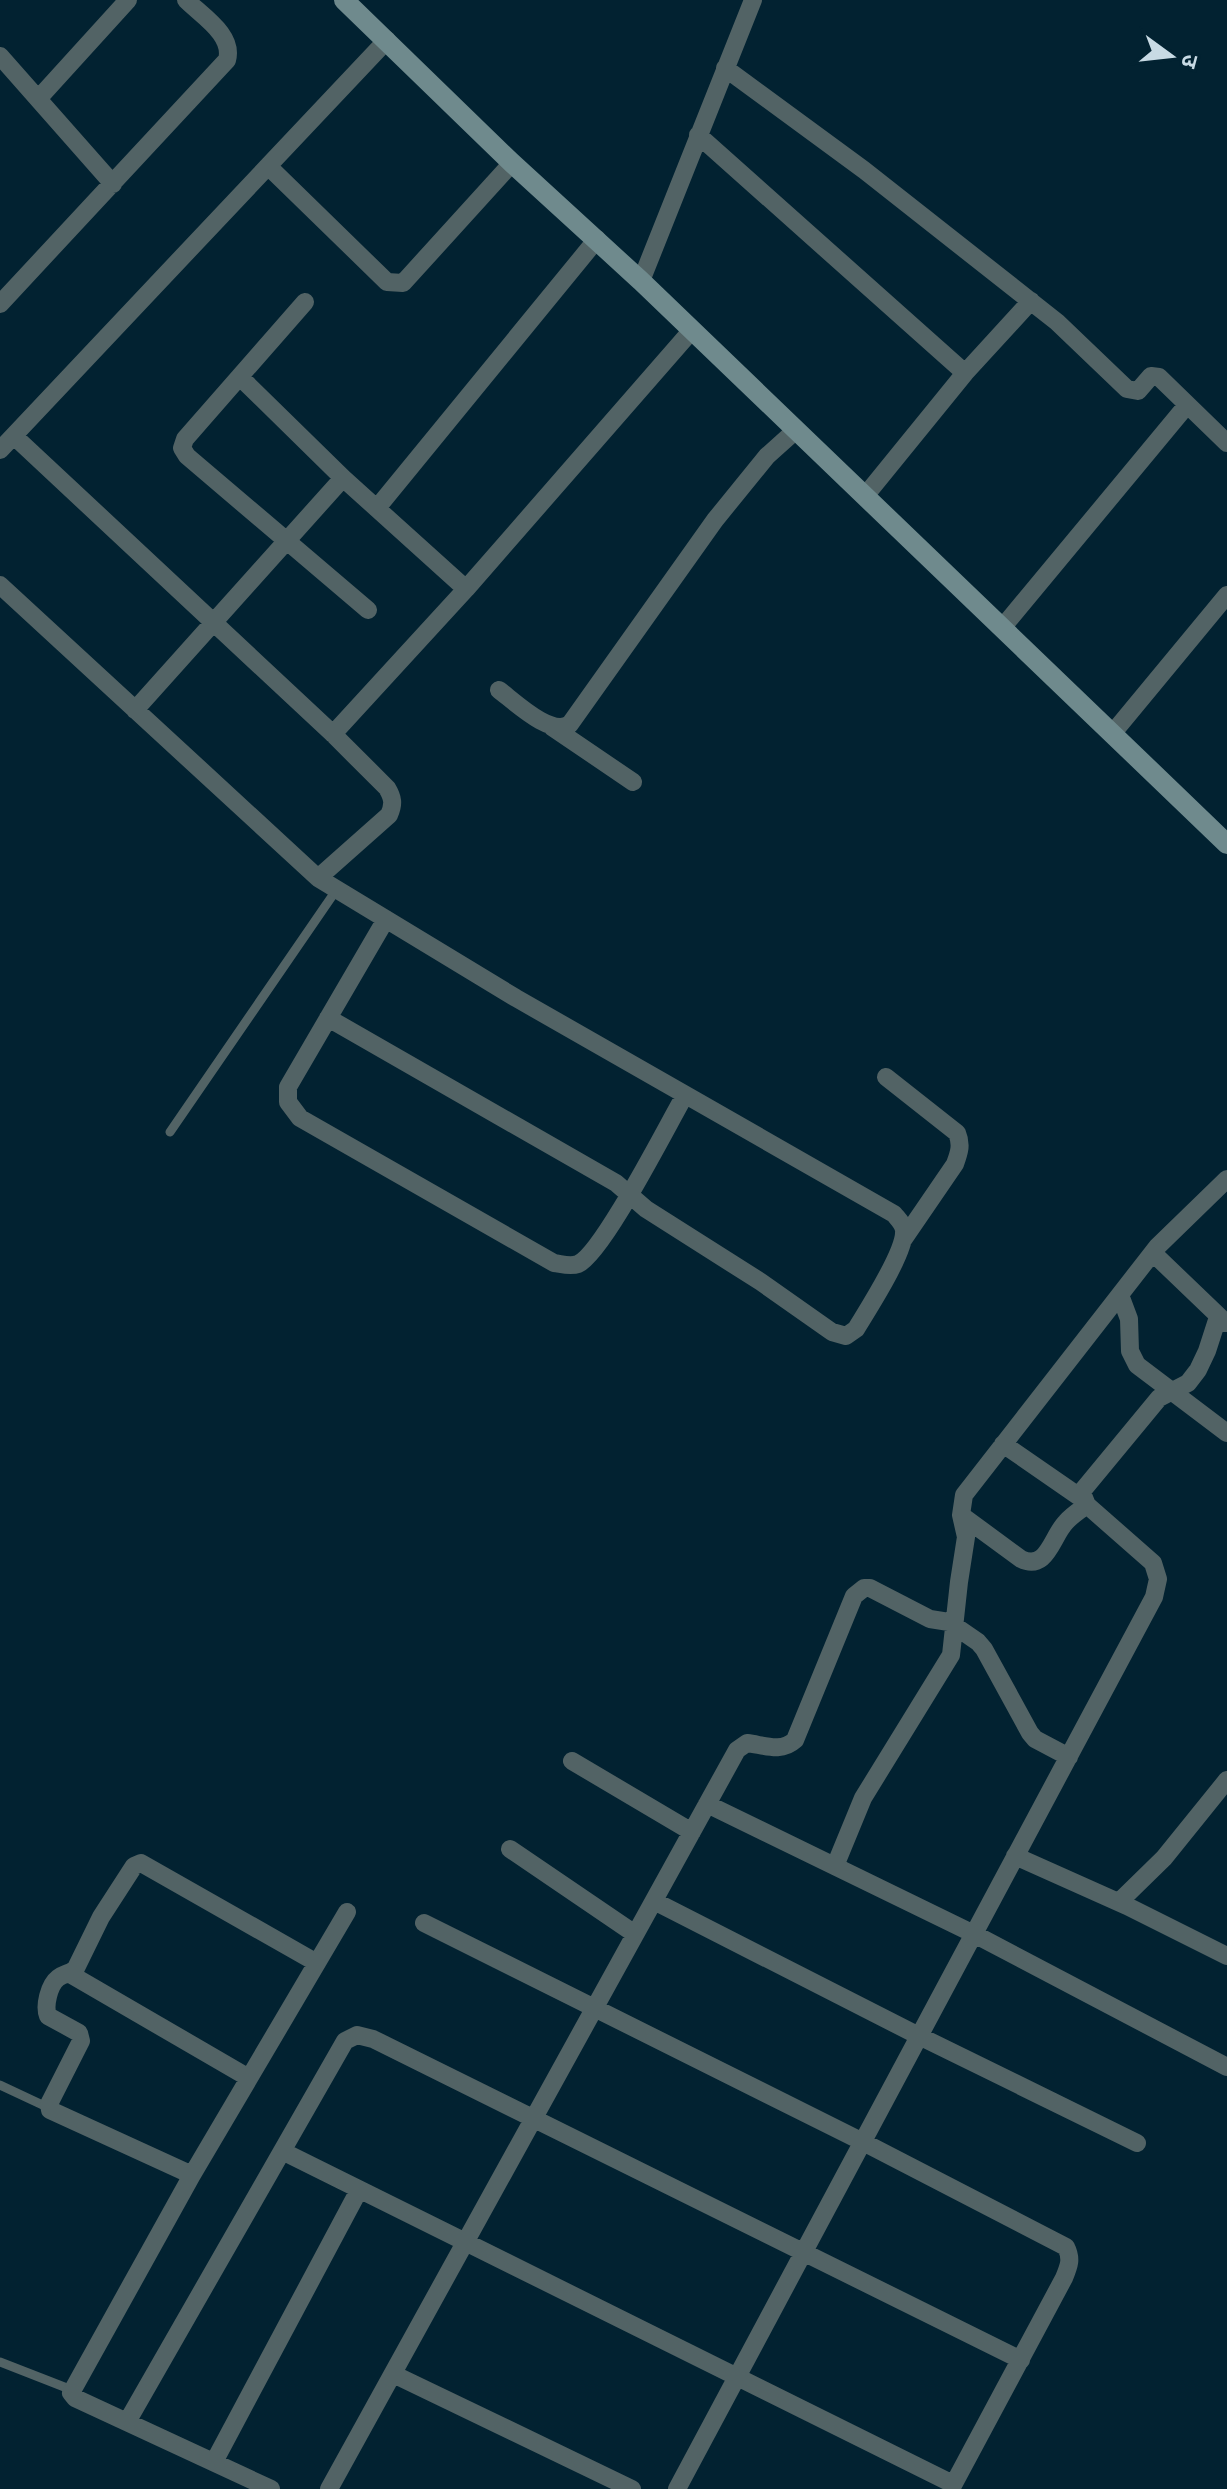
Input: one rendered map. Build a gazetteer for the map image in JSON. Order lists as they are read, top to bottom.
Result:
{
  "north": "right"
}
